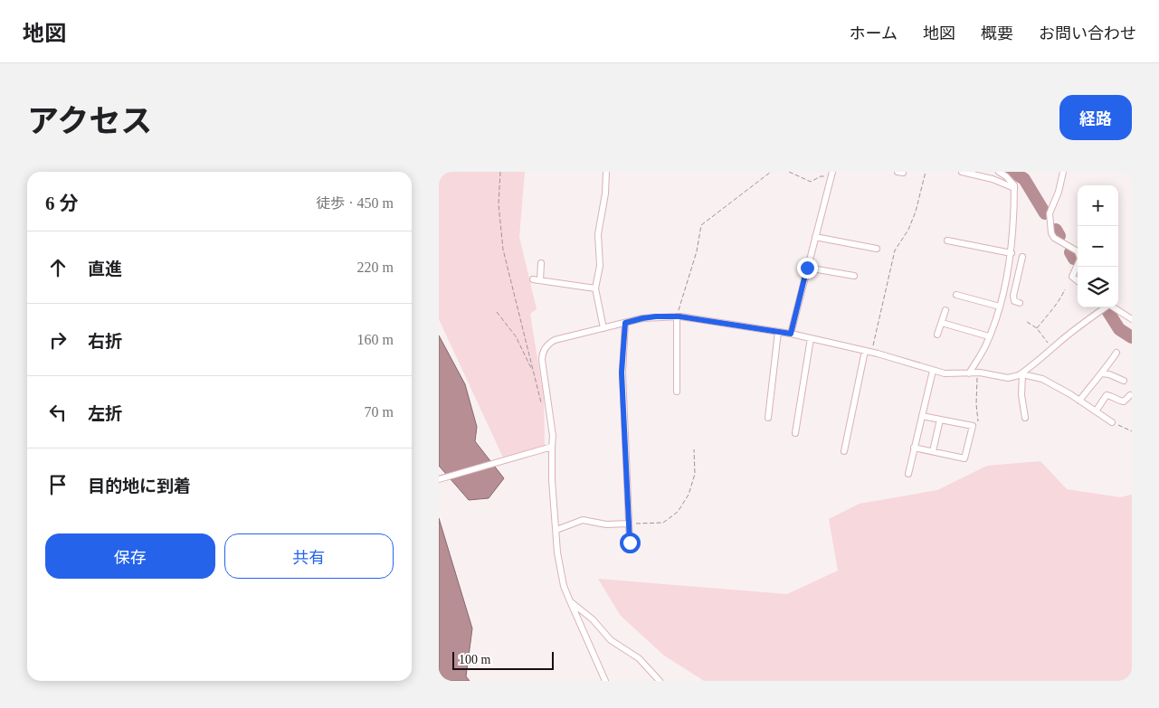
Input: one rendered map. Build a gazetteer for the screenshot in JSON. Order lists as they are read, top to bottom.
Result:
{
  "scale_bar": "100 m",
  "page": {
    "header": "地図",
    "nav": [
      "ホーム",
      "地図",
      "概要",
      "お問い合わせ"
    ],
    "title": "アクセス",
    "buttons": [
      "経路",
      ["保存", "共有"]
    ],
    "heading": ["6 分", "徒歩 · 450 m"],
    "map_buttons": ["+", "−"],
    "list": [
      ["直進", "220 m"],
      ["右折", "160 m"],
      ["左折", "70 m"],
      "目的地に到着"
    ],
    "scale": "100 m"
  }
}
